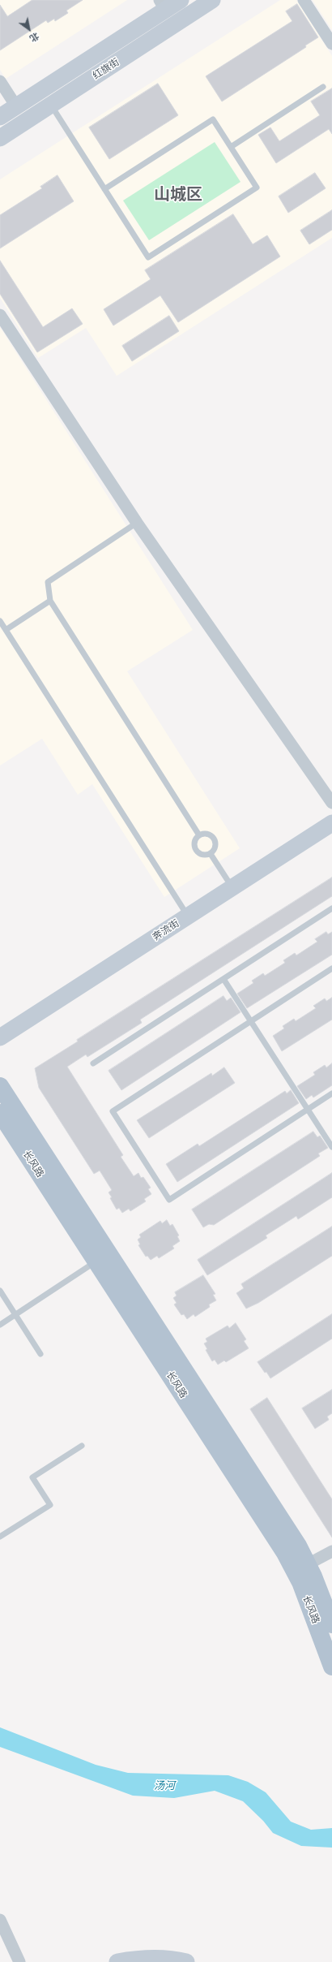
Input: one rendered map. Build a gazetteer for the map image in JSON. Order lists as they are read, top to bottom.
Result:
{
  "streets": {
    "main road": ["红旗街", "奔流街", "长风路"]
  },
  "districts": ["山城区"],
  "water": ["汤河"],
  "north": "bottom right"
}
